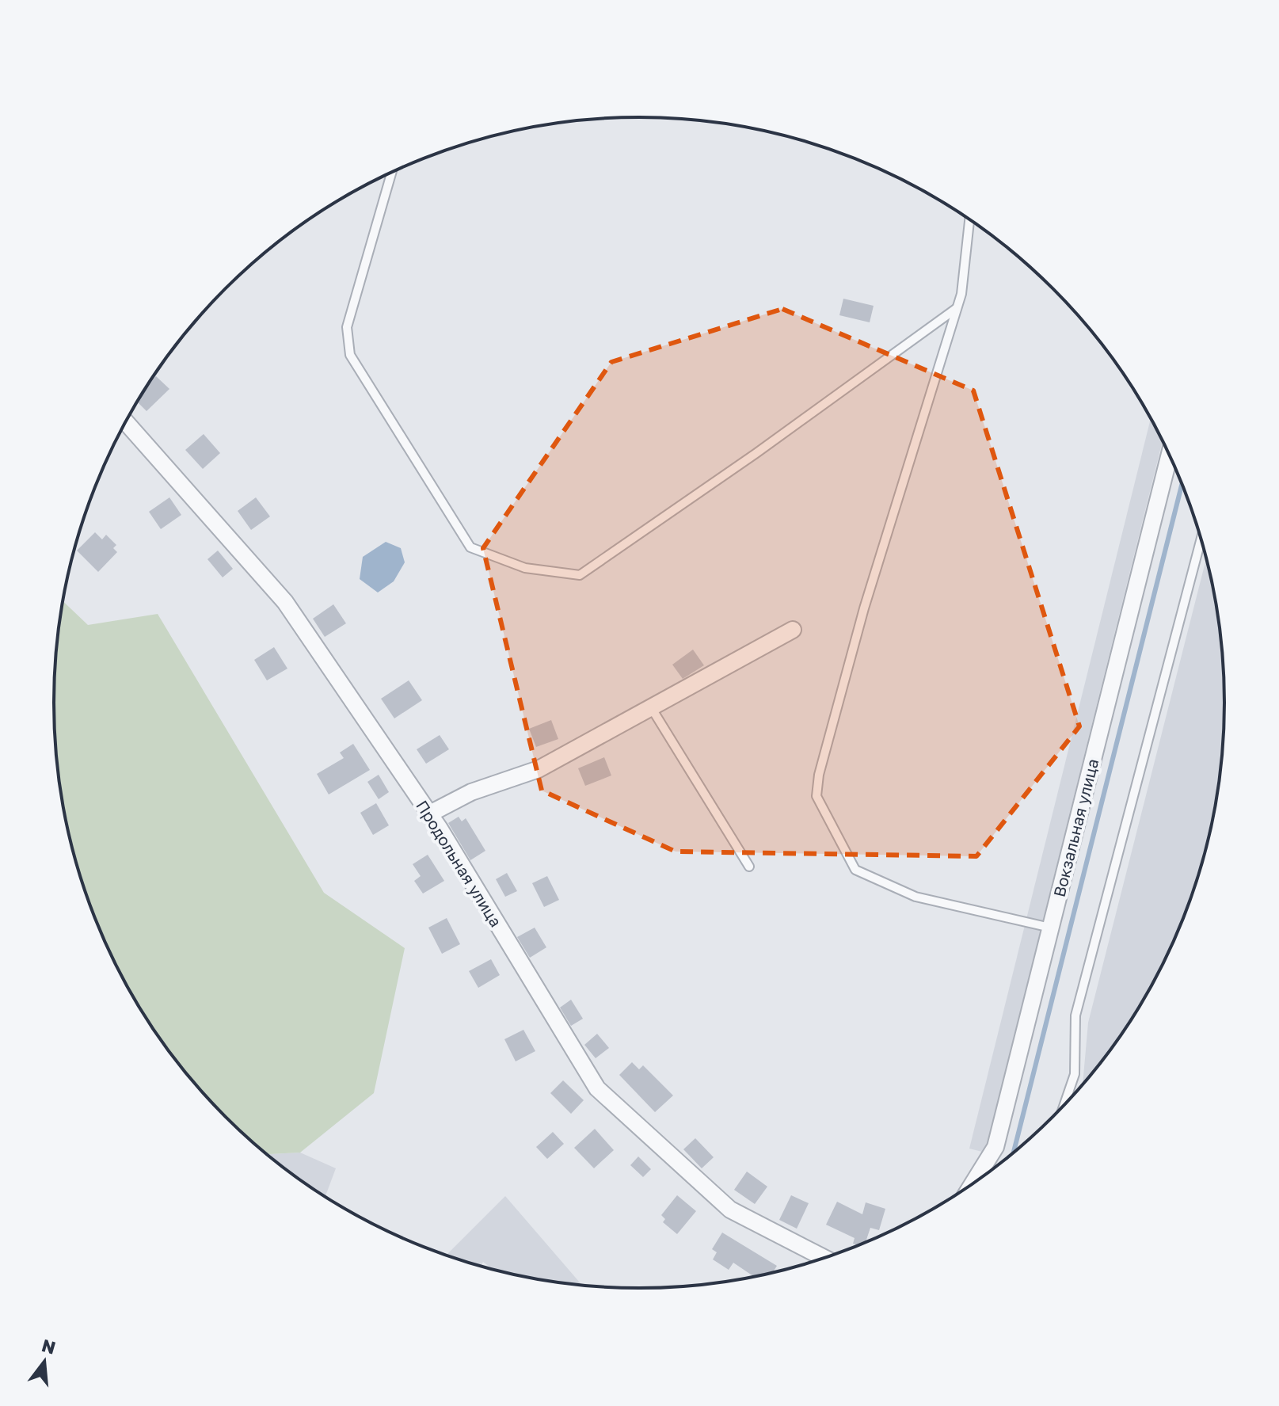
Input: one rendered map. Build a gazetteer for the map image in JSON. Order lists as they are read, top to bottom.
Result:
{
  "streets": {
    "street": ["Вокзальная улица", "Продольная улица"]
  },
  "north": "top"
}
